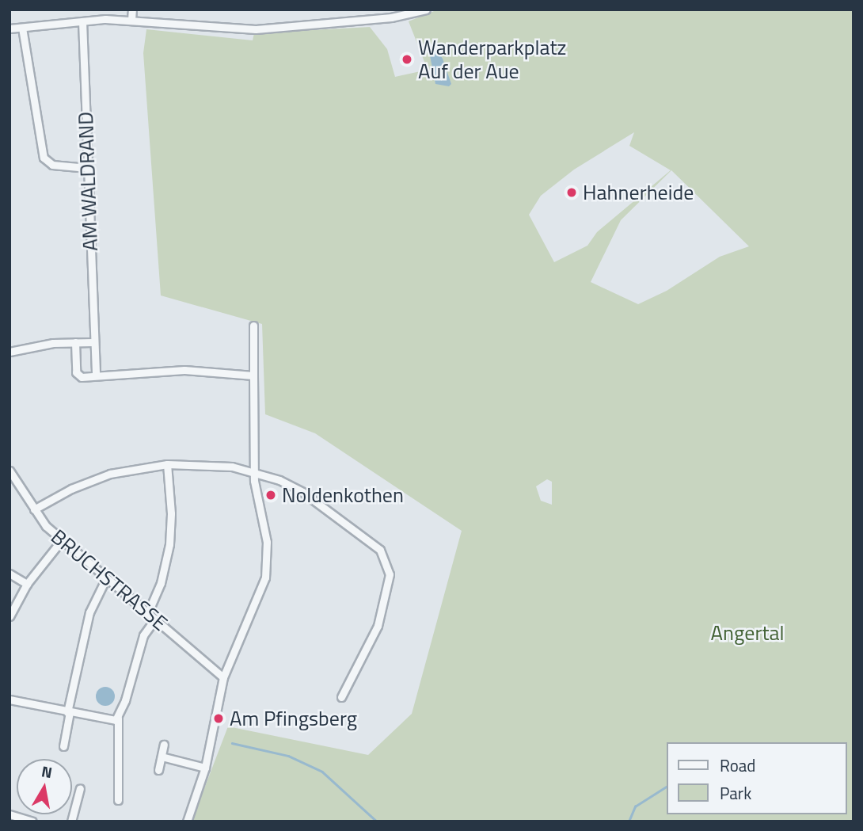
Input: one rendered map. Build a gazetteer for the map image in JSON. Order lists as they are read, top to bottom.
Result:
{
  "streets": {
    "street": ["AM WALDRAND", "BRUCHSTRASSE"]
  },
  "parks": ["Angertal"],
  "places": [
    "Wanderparkplatz Auf der Aue",
    "Hahnerheide",
    "Noldenkothen",
    "Am Pfingsberg"
  ],
  "legend": ["Road", "Park"],
  "north": "top"
}
